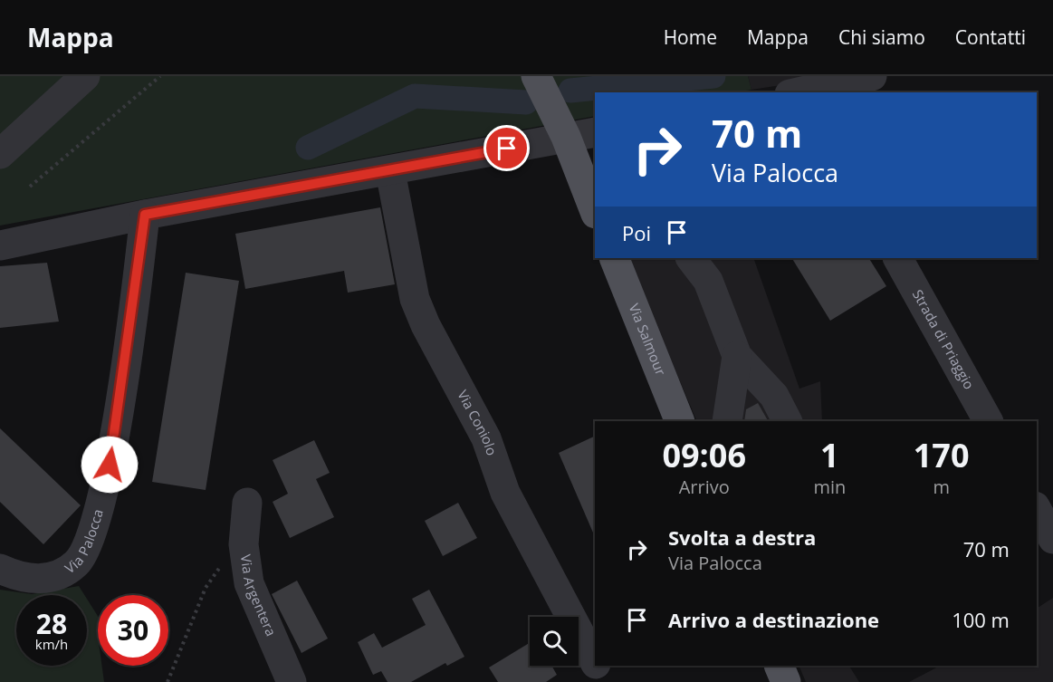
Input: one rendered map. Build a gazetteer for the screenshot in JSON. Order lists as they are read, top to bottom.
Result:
{
  "streets": {
    "main road": ["Via Salmour"],
    "street": [
      "Strada di Priaggio",
      "Via Coniolo",
      "Via Palocca",
      "Via Argentera"
    ]
  },
  "page": {
    "header": "Mappa",
    "nav": [
      "Home",
      "Mappa",
      "Chi siamo",
      "Contatti"
    ],
    "turn": ["70 m", "Via Palocca"],
    "then": "Poi",
    "eta": [
      "09:06",
      "Arrivo",
      "1",
      "min",
      "170",
      "m"
    ],
    "list": [
      {
        "name": "Svolta a destra",
        "note": "Via Palocca",
        "value": "70 m"
      },
      {
        "name": "Arrivo a destinazione",
        "value": "100 m"
      }
    ],
    "speed": "28 km/h",
    "limit": "30"
  }
}
